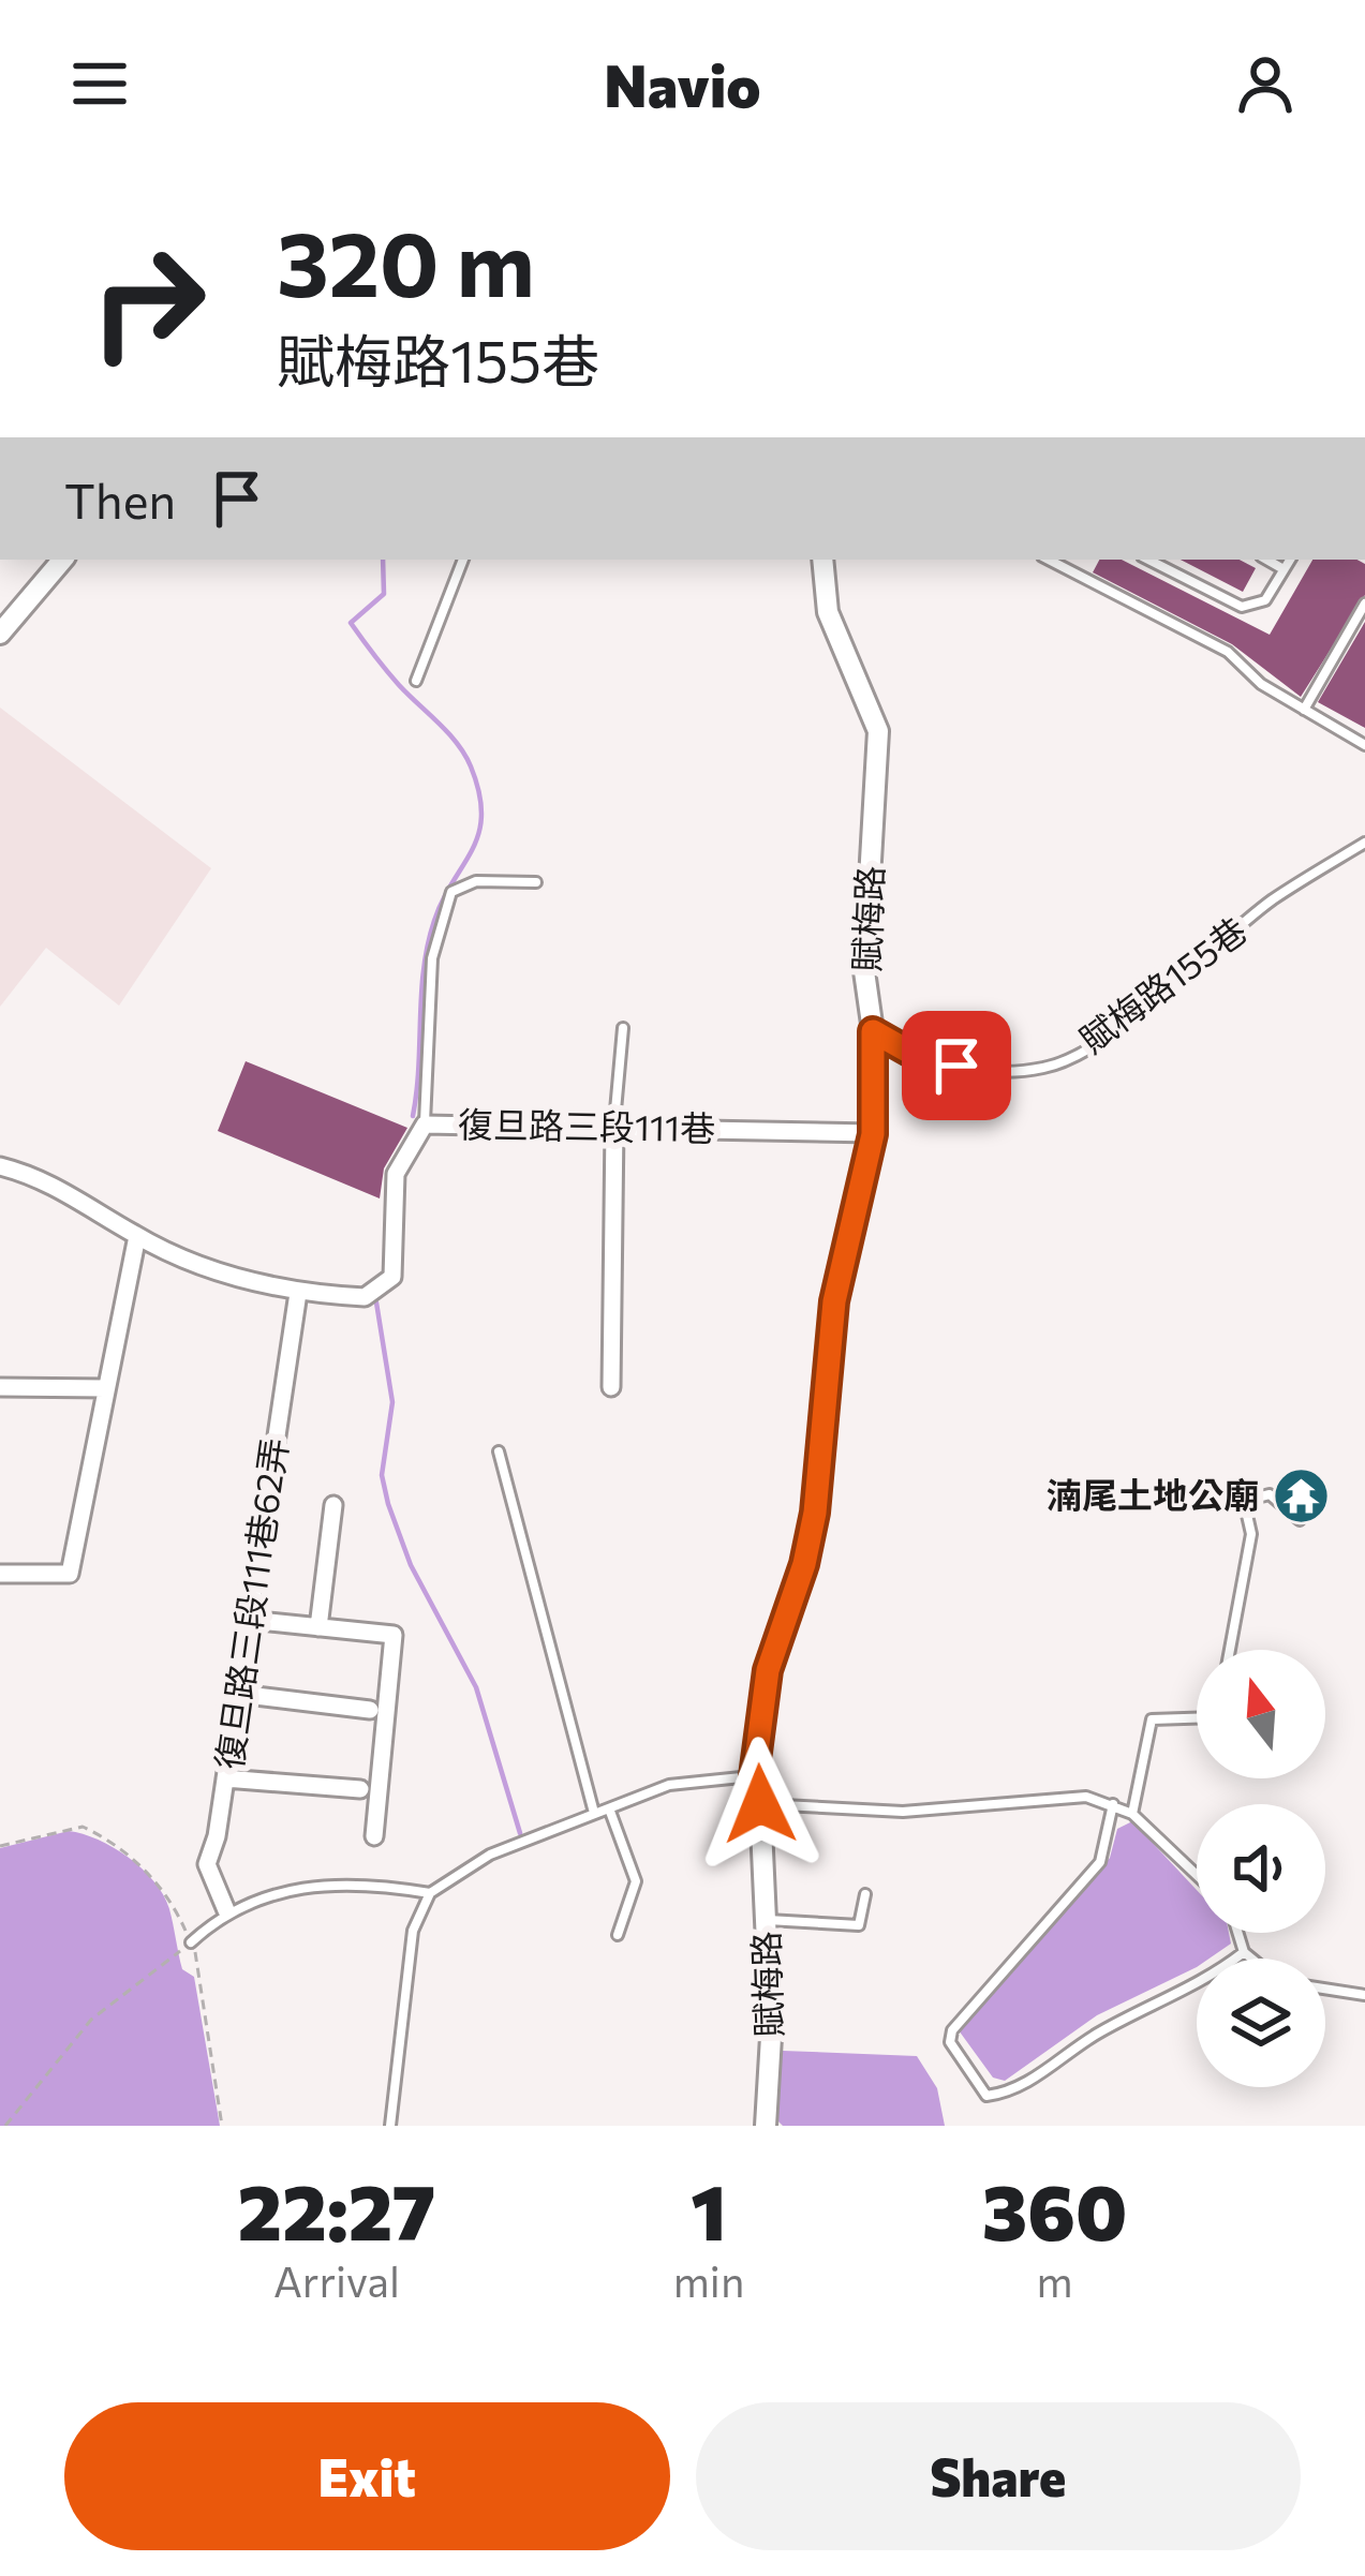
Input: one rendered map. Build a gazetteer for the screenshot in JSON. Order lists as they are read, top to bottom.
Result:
{
  "streets": {
    "street": ["賦梅路", "復旦路三段111巷", "復旦路三段111巷62弄"],
    "lane": ["賦梅路155巷"]
  },
  "crossings": [
    ["賦梅路", "賦梅路155巷"],
    ["賦梅路", "復旦路三段111巷"],
    ["復旦路三段111巷", "復旦路三段111巷62弄"]
  ],
  "places": {
    "temple": ["湳尾土地公廟"]
  },
  "north": "top",
  "page": {
    "header": "Navio",
    "turn": ["320 m", "賦梅路155巷"],
    "then": "Then",
    "eta": [
      "22:27",
      "Arrival",
      "1",
      "min",
      "360",
      "m"
    ],
    "buttons": ["Exit", "Share"]
  }
}
